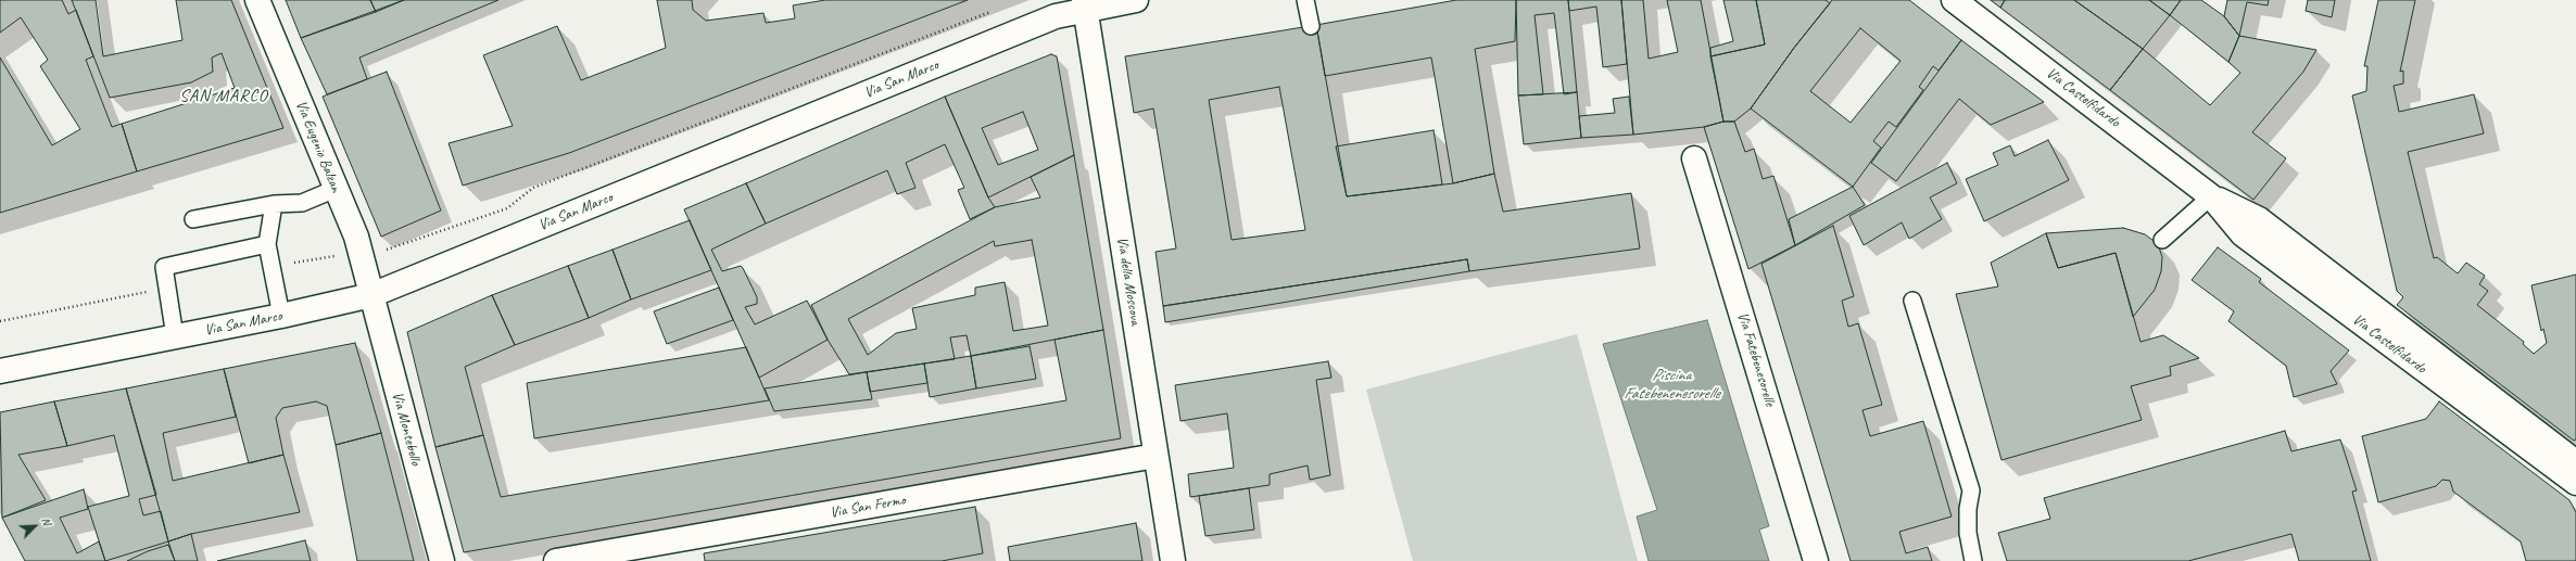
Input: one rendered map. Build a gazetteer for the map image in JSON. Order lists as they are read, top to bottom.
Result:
{
  "streets": {
    "street": [
      "Via San Marco",
      "Via Castelfidardo",
      "Via Eugenio Balzan",
      "Via della Moscova",
      "Via Fatebenesorelle",
      "Via Montebello",
      "Via San Fermo"
    ]
  },
  "crossings": [
    ["Via San Marco", "Via Eugenio Balzan"],
    ["Via San Marco", "Via della Moscova"],
    ["Via San Marco", "Via Montebello"],
    ["Via Eugenio Balzan", "Via Montebello"],
    ["Via della Moscova", "Via San Fermo"]
  ],
  "districts": ["SAN MARCO"],
  "water": ["Piscina Fatebenenesorelle"],
  "north": "top right"
}
